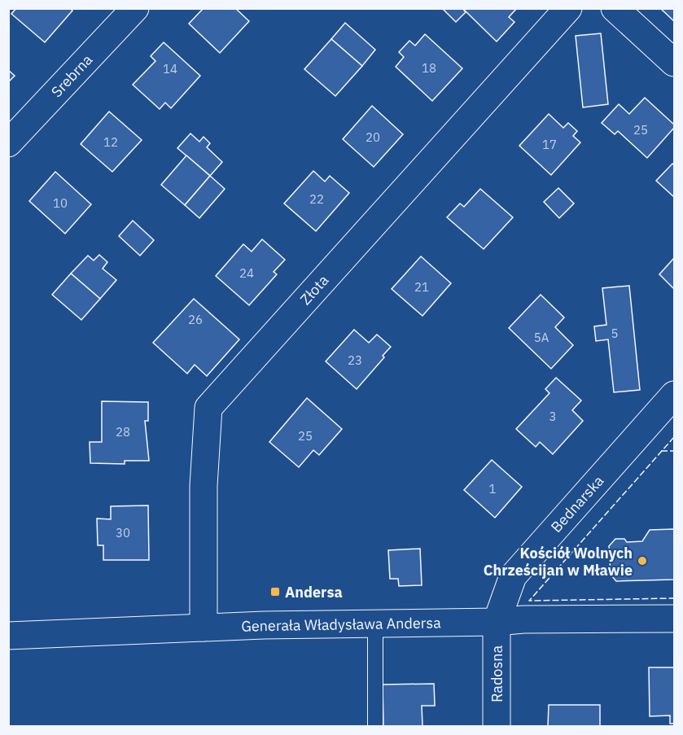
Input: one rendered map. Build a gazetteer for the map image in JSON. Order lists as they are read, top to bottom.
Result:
{
  "streets": {
    "street": [
      "Srebrna",
      "Złota",
      "Bednarska",
      "Generała Władysława Andersa",
      "Radosna"
    ]
  },
  "crossings": [
    ["Złota", "Generała Władysława Andersa"],
    ["Bednarska", "Generała Władysława Andersa"],
    ["Bednarska", "Radosna"],
    ["Generała Władysława Andersa", "Radosna"]
  ],
  "places": {
    "other": ["Kościół Wolnych Chrześcijan w Mławie"],
    "transit": ["Andersa"]
  },
  "house_numbers": [
    "18",
    "14",
    "25",
    "20",
    "12",
    "17",
    "22",
    "10",
    "24",
    "21",
    "26",
    "5",
    "5A",
    "23",
    "3",
    "28",
    "25",
    "1",
    "30"
  ]
}
